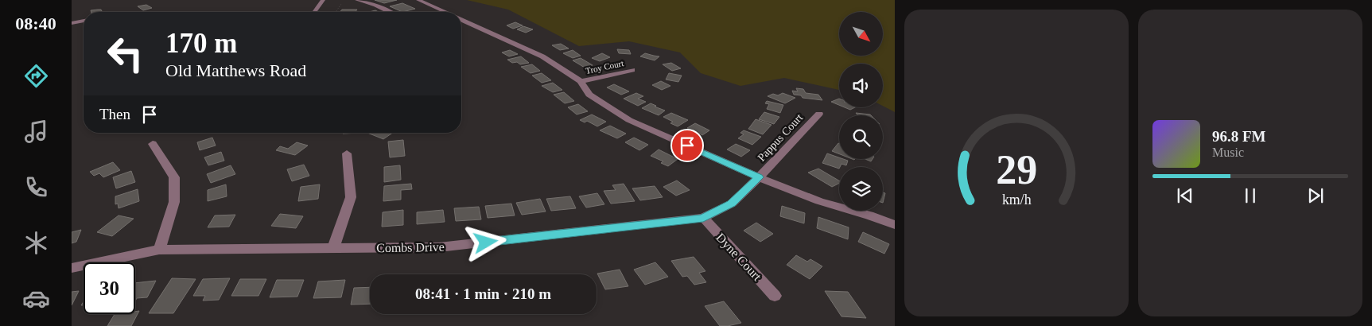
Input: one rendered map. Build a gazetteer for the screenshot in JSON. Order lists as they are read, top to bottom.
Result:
{
  "streets": {
    "street": [
      "Troy Court",
      "Pappus Court",
      "Combs Drive",
      "Dyne Court"
    ]
  },
  "crossings": [
    ["Pappus Court", "Combs Drive"],
    ["Combs Drive", "Dyne Court"]
  ],
  "north": "bottom right",
  "page": {
    "tabs": "08:40",
    "turn": ["170 m", "Old Matthews Road"],
    "then": "Then",
    "song": ["96.8 FM", "Music"],
    "limit": "30",
    "trip": "08:41 · 1 min · 210 m",
    "gauge": ["29", "km/h"]
  }
}
